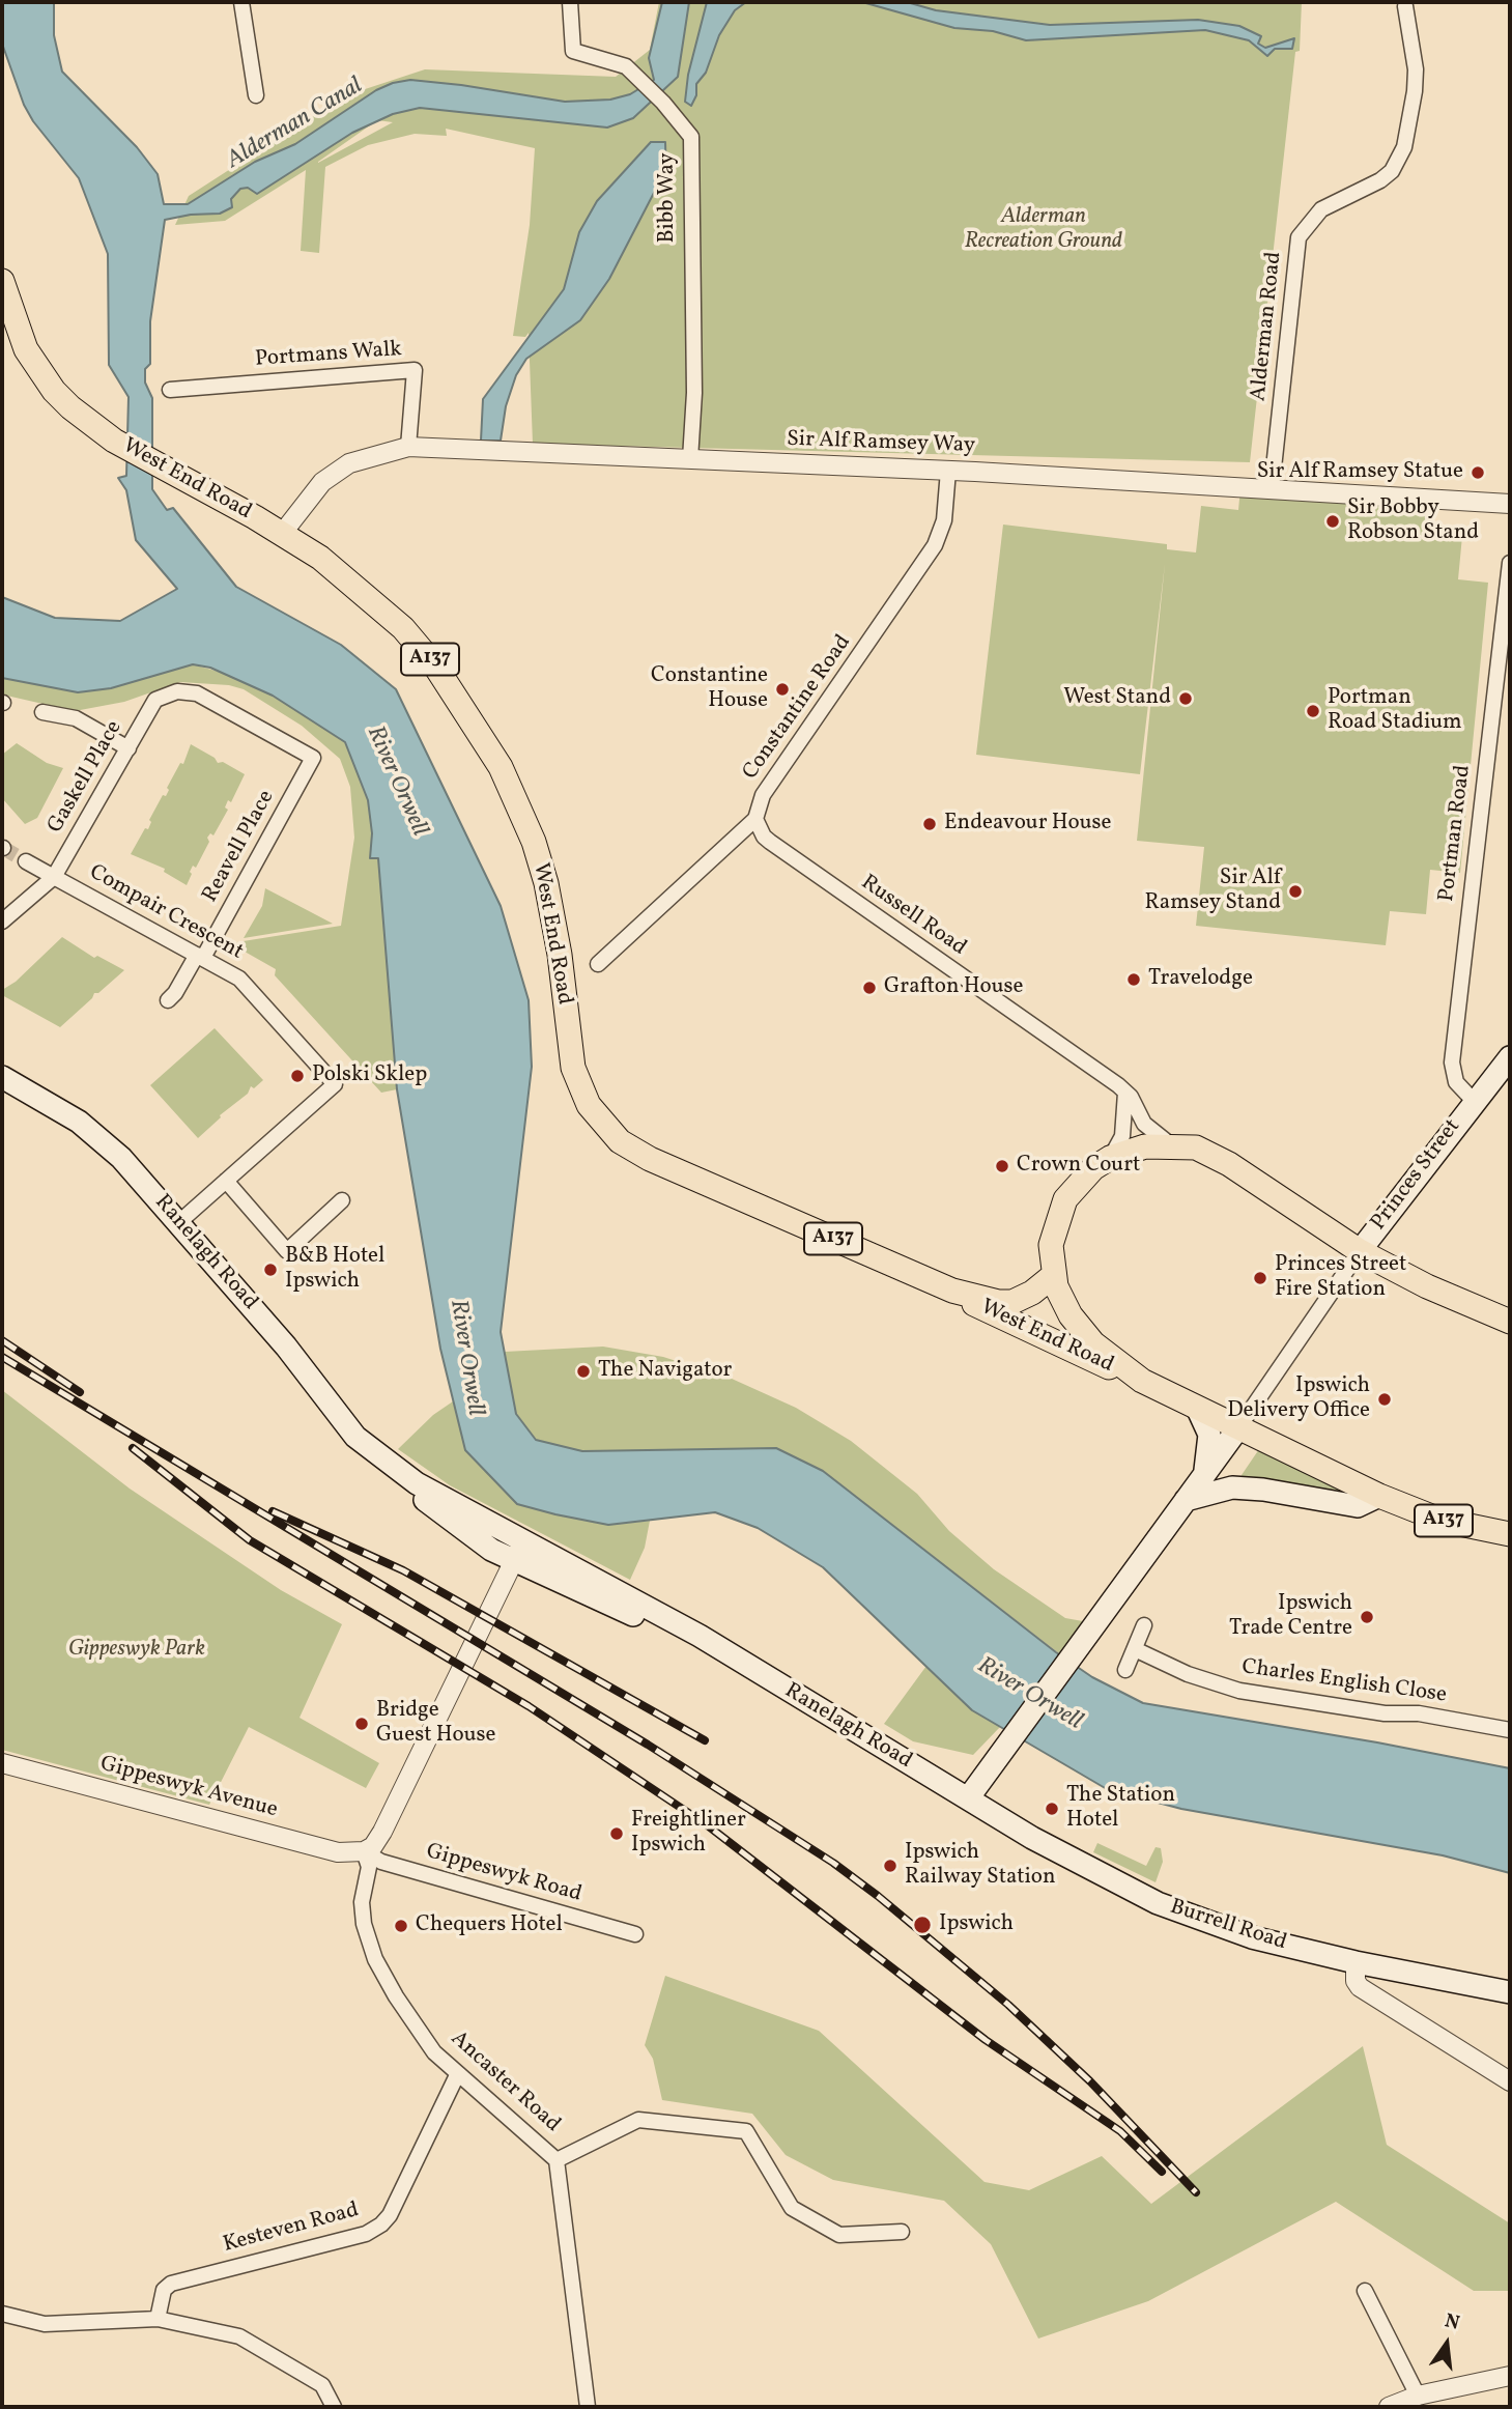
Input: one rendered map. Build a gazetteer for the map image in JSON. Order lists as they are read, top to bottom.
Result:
{
  "streets": {
    "main road": [
      "West End Road",
      "A137",
      "Princes Street",
      "Ranelagh Road",
      "Burrell Road"
    ],
    "street": [
      "Bibb Way",
      "Alderman Road",
      "Portmans Walk",
      "Sir Alf Ramsey Way",
      "Constantine Road",
      "Gaskell Place",
      "Portman Road",
      "Reavell Place",
      "Compair Crescent",
      "Russell Road",
      "Charles English Close",
      "Gippeswyk Avenue",
      "Gippeswyk Road",
      "Ancaster Road",
      "Kesteven Road"
    ]
  },
  "crossings": [
    ["Bibb Way", "Sir Alf Ramsey Way"],
    ["Alderman Road", "Sir Alf Ramsey Way"],
    ["Portmans Walk", "Sir Alf Ramsey Way"],
    ["Sir Alf Ramsey Way", "West End Road"],
    ["Sir Alf Ramsey Way", "Constantine Road"],
    ["West End Road", "A137"],
    ["A137", "Russell Road"],
    ["A137", "Princes Street"],
    ["Constantine Road", "Russell Road"],
    ["Gaskell Place", "Reavell Place"],
    ["Gaskell Place", "Compair Crescent"],
    ["Portman Road", "Princes Street"],
    ["Reavell Place", "Compair Crescent"],
    ["Compair Crescent", "Ranelagh Road"],
    ["Princes Street", "Ranelagh Road"],
    ["Princes Street", "Burrell Road"],
    ["Ranelagh Road", "Burrell Road"],
    ["Gippeswyk Avenue", "Gippeswyk Road"],
    ["Gippeswyk Avenue", "Ancaster Road"],
    ["Gippeswyk Road", "Ancaster Road"],
    ["Ancaster Road", "Kesteven Road"]
  ],
  "water": ["Alderman Canal", "River Orwell"],
  "parks": ["Alderman Recreation Ground", "Gippeswyk Park"],
  "places": [
    "Sir Alf Ramsey Statue",
    "Sir Bobby Robson Stand",
    "Constantine House",
    "West Stand",
    "Portman Road Stadium",
    "Endeavour House",
    "Sir Alf Ramsey Stand",
    "Travelodge",
    "Grafton House",
    "Polski Sklep",
    "Crown Court",
    "B&B Hotel Ipswich",
    "Princes Street Fire Station",
    "The Navigator",
    "Ipswich Delivery Office",
    "Ipswich Trade Centre",
    "Bridge Guest House",
    "The Station Hotel",
    "Freightliner Ipswich",
    "Ipswich Railway Station",
    "Ipswich",
    "Chequers Hotel"
  ],
  "north": "top"
}
